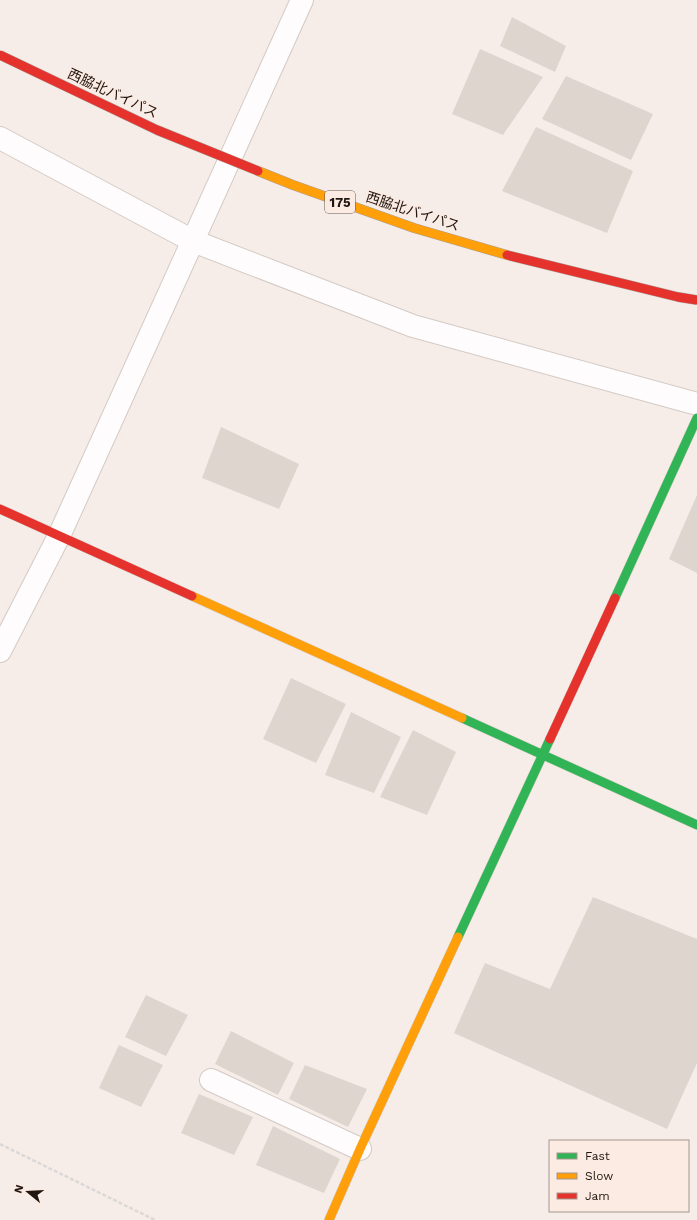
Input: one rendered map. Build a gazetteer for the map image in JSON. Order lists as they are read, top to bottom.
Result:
{
  "streets": {
    "main road": ["西脇北バイパス", "175"]
  },
  "legend": ["Fast", "Slow", "Jam"],
  "north": "left"
}
